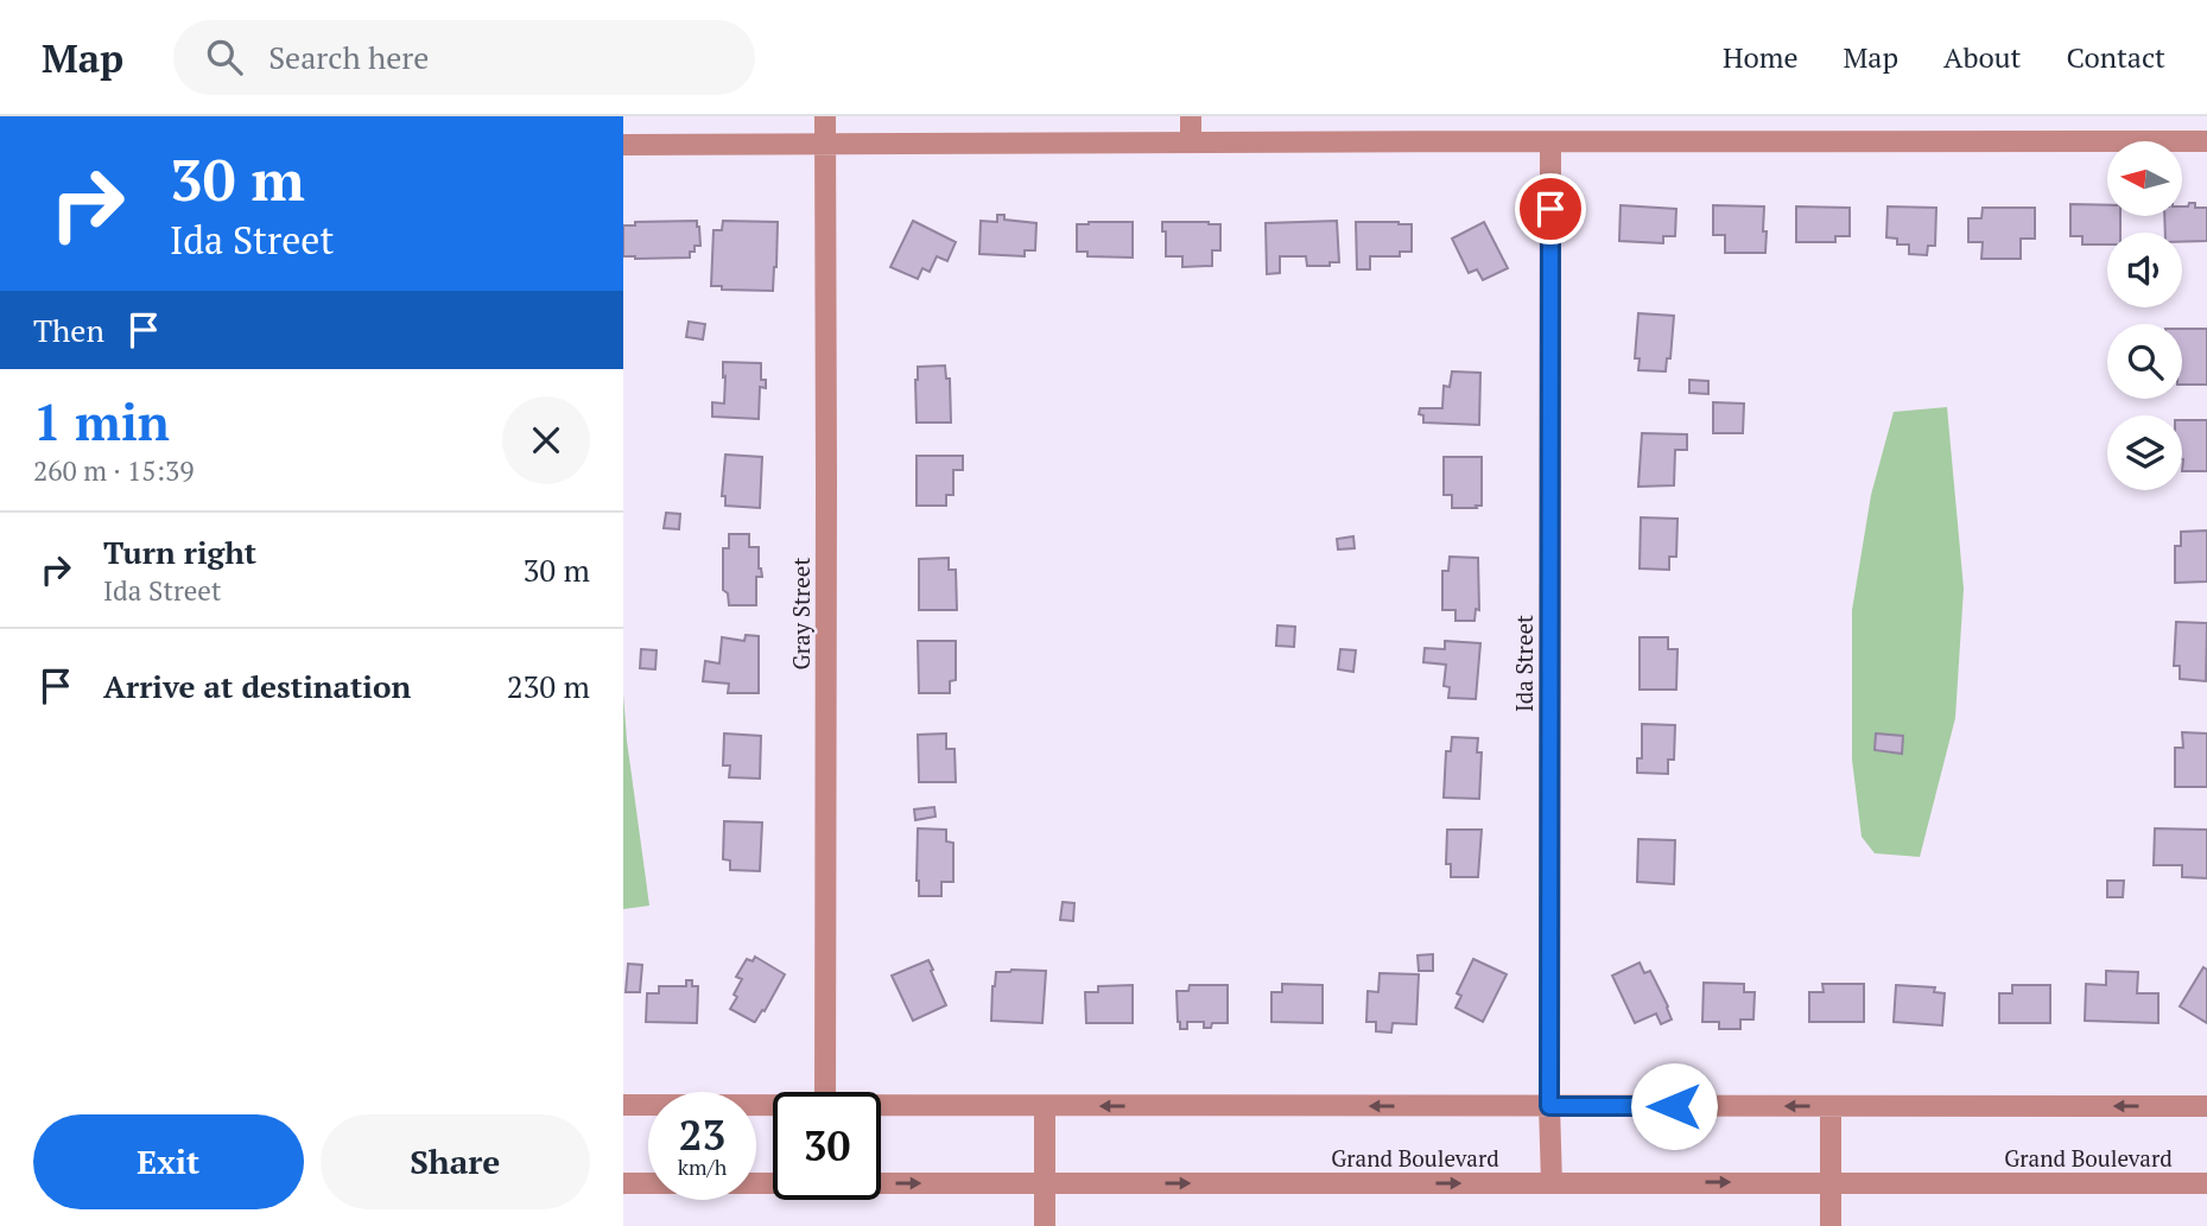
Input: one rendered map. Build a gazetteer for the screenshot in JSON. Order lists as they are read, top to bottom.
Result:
{
  "streets": {
    "street": ["Gray Street", "Ida Street", "Grand Boulevard"]
  },
  "crossings": [
    ["Ida Street", "Grand Boulevard"]
  ],
  "north": "left",
  "page": {
    "header": "Map",
    "search": "Search here",
    "nav": [
      "Home",
      "Map",
      "About",
      "Contact"
    ],
    "turn": ["30 m", "Ida Street"],
    "then": "Then",
    "heading": ["1 min", "260 m · 15:39"],
    "list": [
      {
        "name": "Turn right",
        "note": "Ida Street",
        "value": "30 m"
      },
      {
        "name": "Arrive at destination",
        "value": "230 m"
      }
    ],
    "speed": "23 km/h",
    "limit": "30",
    "buttons": ["Exit", "Share"]
  }
}
